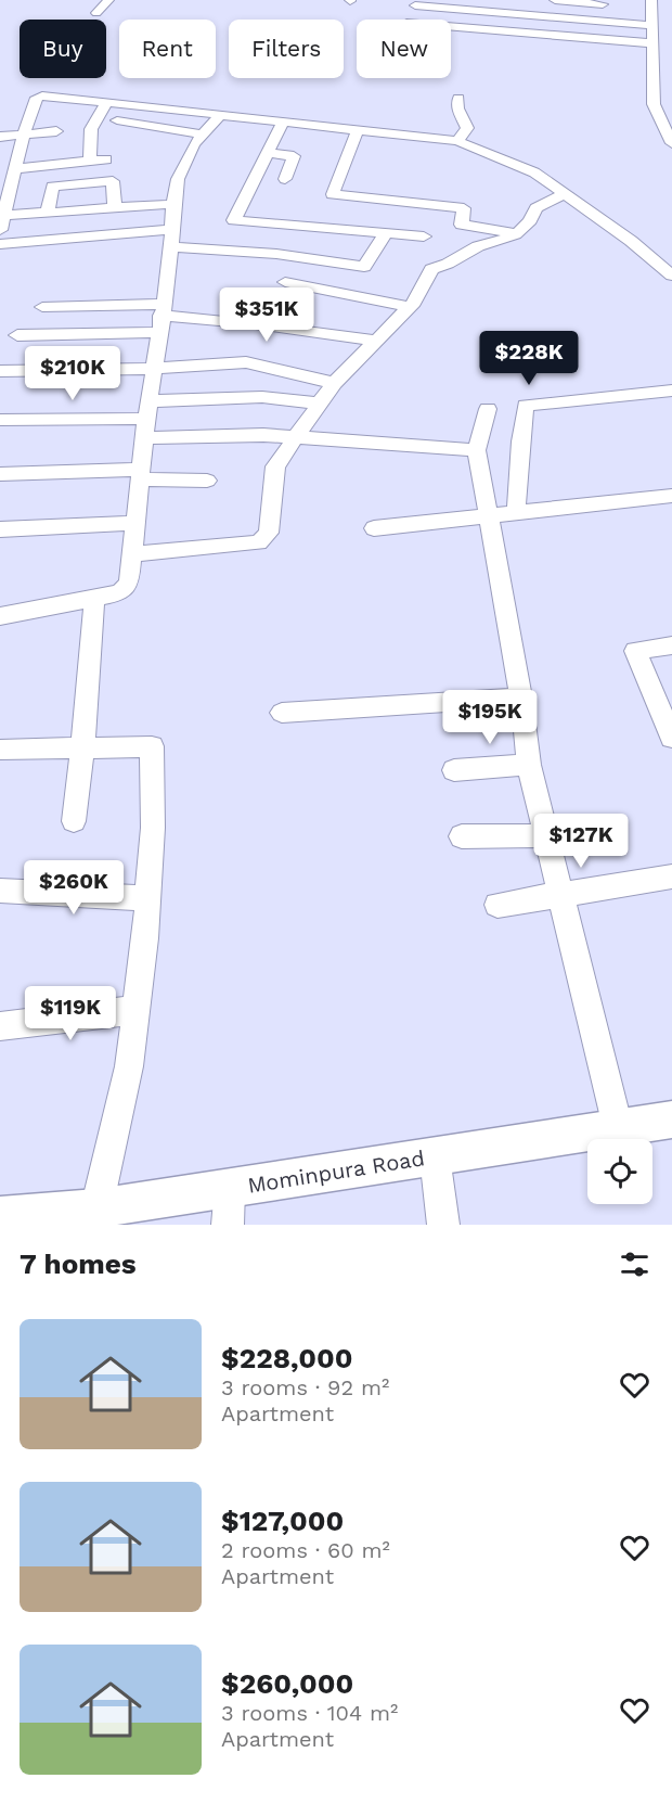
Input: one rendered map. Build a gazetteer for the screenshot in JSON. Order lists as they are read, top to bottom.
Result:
{
  "streets": {
    "main road": ["Mominpura Road"]
  },
  "page": {
    "chip": [
      "Buy",
      "Rent",
      "Filters",
      "New"
    ],
    "price": [
      "$351K",
      "$228K",
      "$210K",
      "$195K",
      "$127K",
      "$260K",
      "$119K"
    ],
    "heading": "7 homes",
    "list": [
      {
        "name": "$228,000",
        "note": "3 rooms · 92 m² · Apartment"
      },
      {
        "name": "$127,000",
        "note": "2 rooms · 60 m² · Apartment"
      },
      {
        "name": "$260,000",
        "note": "3 rooms · 104 m² · Apartment"
      }
    ]
  }
}
